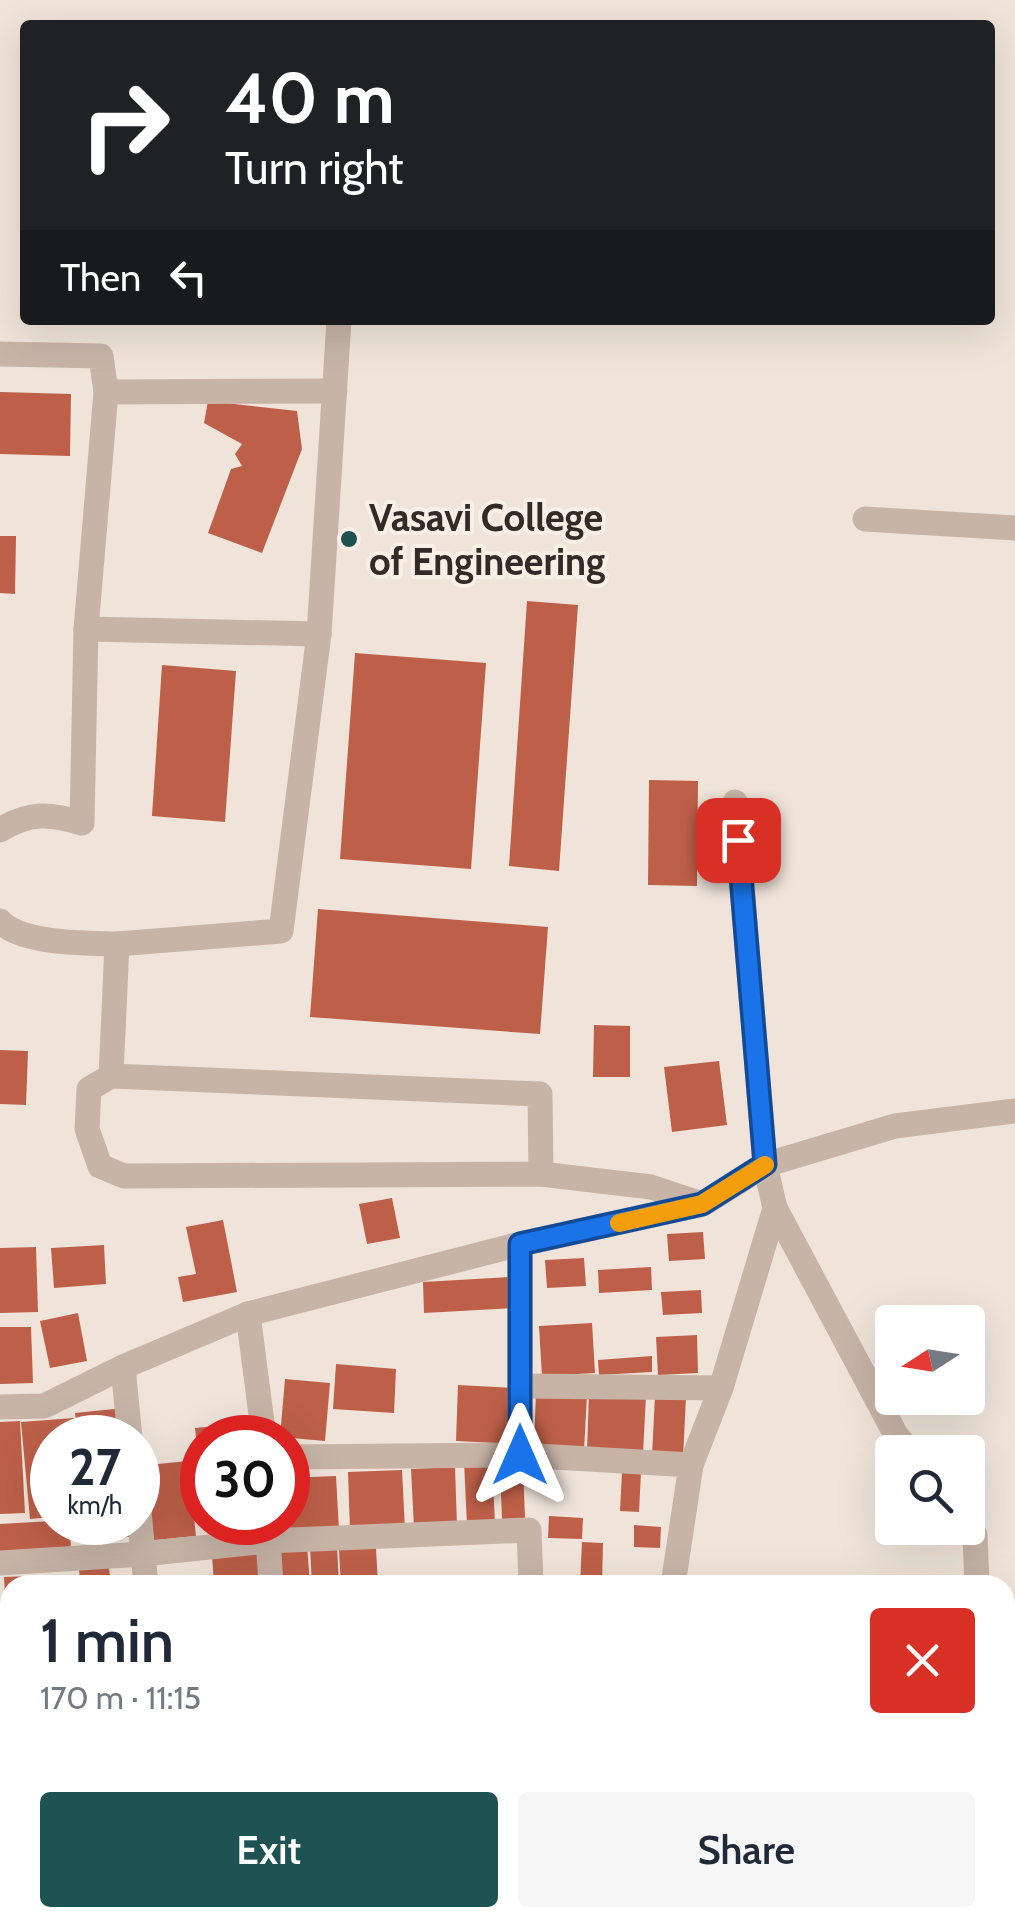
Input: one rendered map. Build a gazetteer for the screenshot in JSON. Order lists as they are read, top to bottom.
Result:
{
  "places": ["Vasavi College of Engineering"],
  "north": "left",
  "page": {
    "turn": ["40 m", "Turn right"],
    "then": "Then",
    "speed": "27 km/h",
    "limit": "30",
    "heading": ["1 min", "170 m · 11:15"],
    "buttons": ["Exit", "Share"]
  }
}
